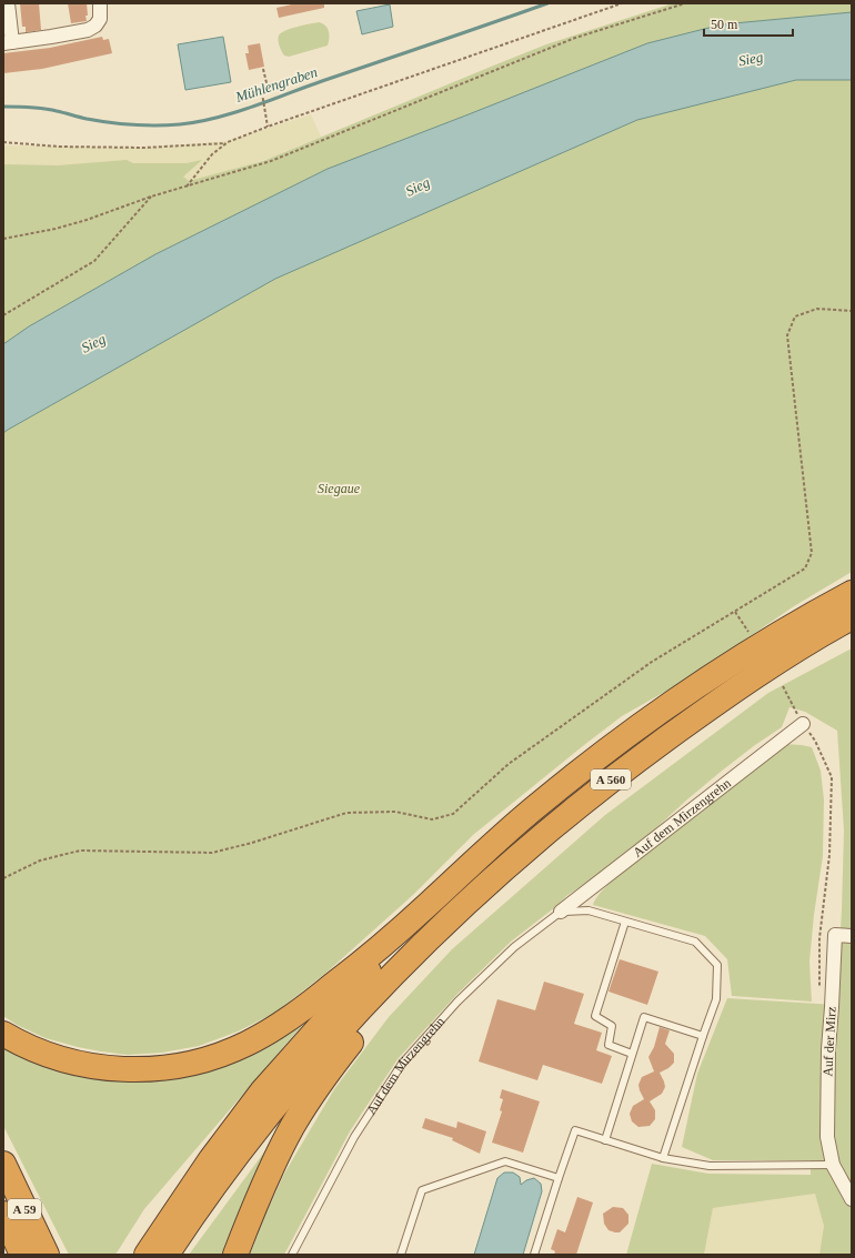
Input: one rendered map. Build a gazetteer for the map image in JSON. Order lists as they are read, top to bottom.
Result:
{
  "streets": {
    "highway": ["A 560", "A 59"],
    "street": ["Auf dem Mirzengrehn", "Auf der Mirz"]
  },
  "water": ["Sieg", "Mühlengraben"],
  "parks": ["Siegaue"],
  "scale_bar": "50 m"
}
